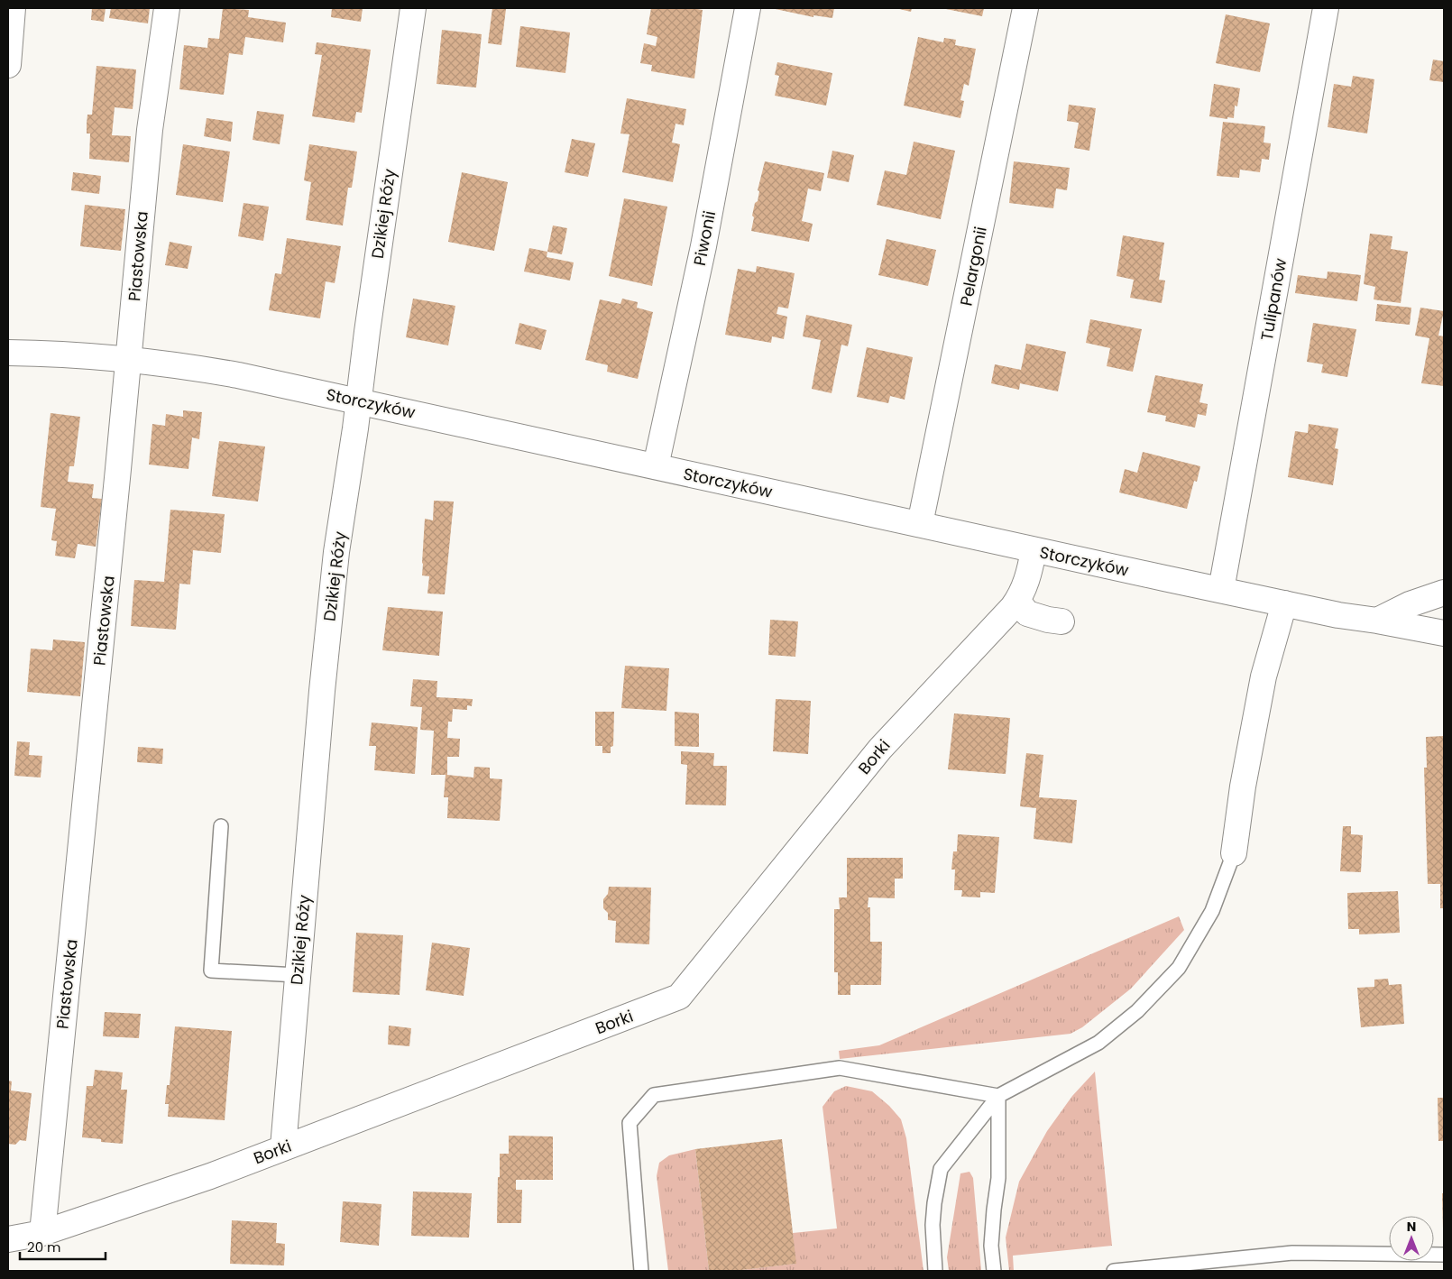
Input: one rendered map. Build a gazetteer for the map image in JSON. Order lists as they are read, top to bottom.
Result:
{
  "streets": {
    "street": [
      "Dzikiej Róży",
      "Piwonii",
      "Piastowska",
      "Pelargonii",
      "Tulipanów",
      "Storczyków",
      "Borki"
    ]
  },
  "crossings": [
    ["Dzikiej Róży", "Storczyków"],
    ["Dzikiej Róży", "Borki"],
    ["Piwonii", "Storczyków"],
    ["Piastowska", "Storczyków"],
    ["Piastowska", "Borki"],
    ["Pelargonii", "Storczyków"],
    ["Tulipanów", "Storczyków"],
    ["Storczyków", "Borki"]
  ],
  "scale_bar": "20 m",
  "north": "top"
}
